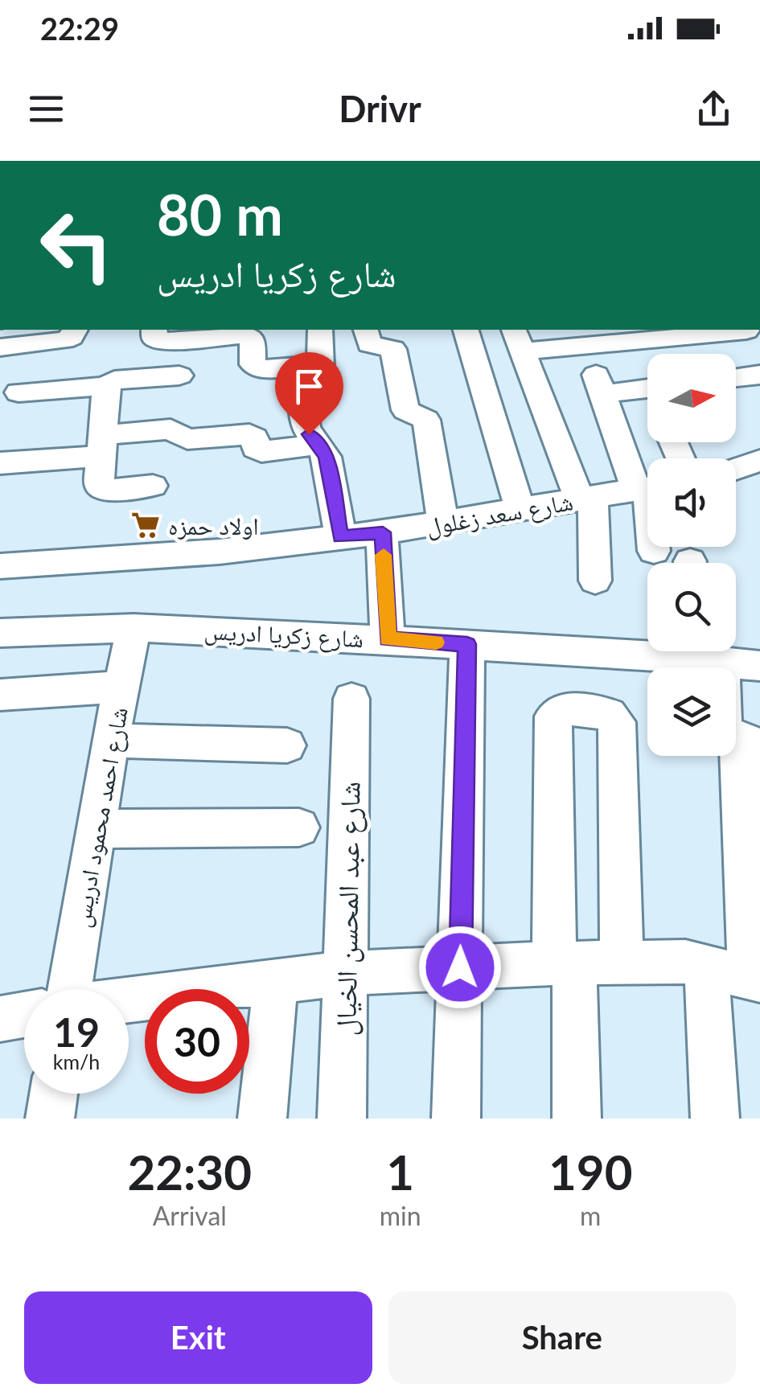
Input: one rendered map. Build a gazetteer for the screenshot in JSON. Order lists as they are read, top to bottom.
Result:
{
  "streets": {
    "street": [
      "شارع سعد زغلول",
      "شارع زكريا ادريس",
      "شارع احمد محمود ادريس",
      "شارع عبد المحسن الخيال"
    ]
  },
  "crossings": [
    ["شارع زكريا ادريس", "شارع احمد محمود ادريس"]
  ],
  "places": {
    "supermarket": ["اولاد حمزه"]
  },
  "north": "right",
  "page": {
    "status": "22:29",
    "header": "Drivr",
    "turn": ["80 m", "شارع زكريا ادريس"],
    "speed": "19 km/h",
    "limit": "30",
    "eta": [
      "22:30",
      "Arrival",
      "1",
      "min",
      "190",
      "m"
    ],
    "buttons": ["Exit", "Share"]
  }
}
